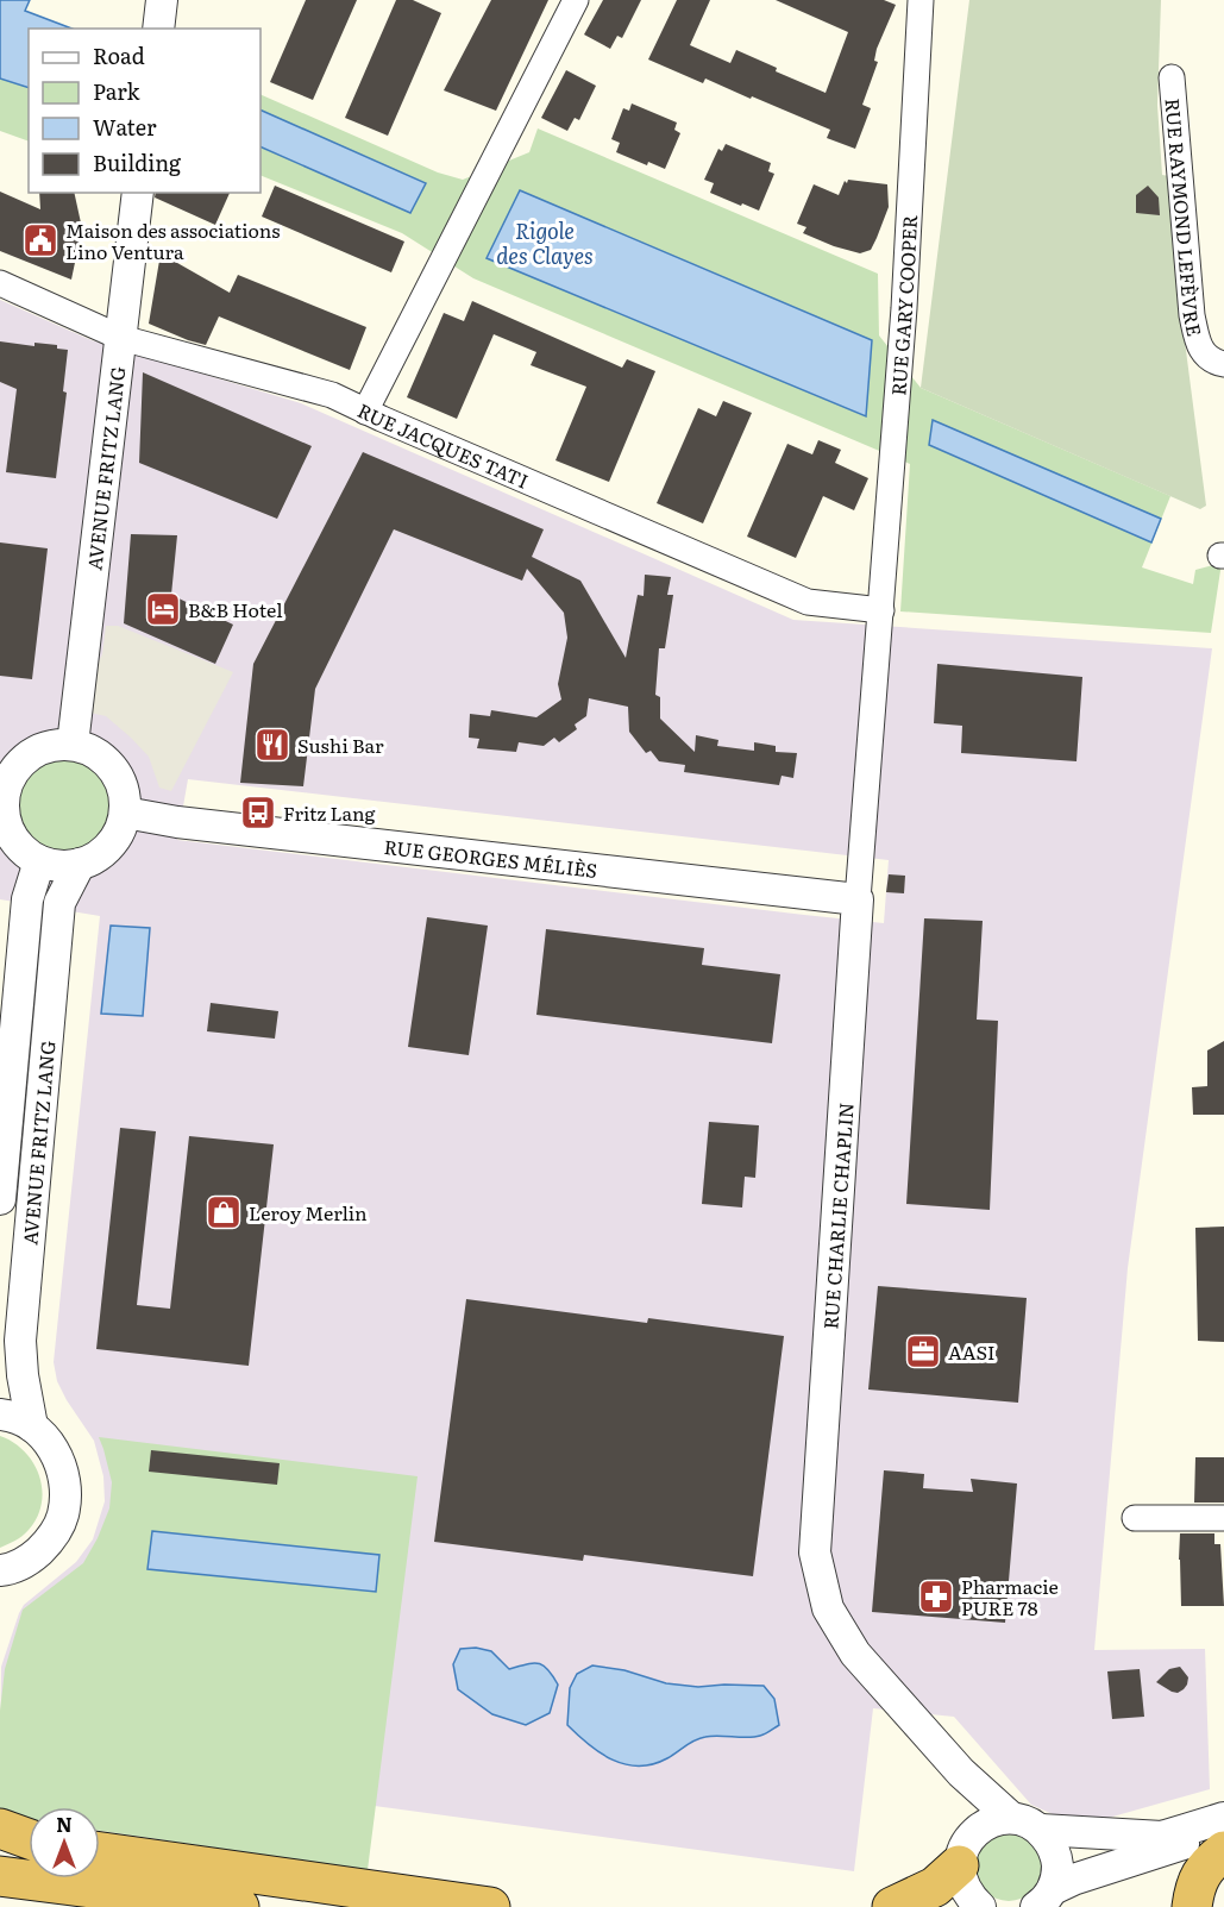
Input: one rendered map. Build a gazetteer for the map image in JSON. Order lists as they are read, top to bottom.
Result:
{
  "streets": {
    "street": [
      "RUE RAYMOND LEFÈVRE",
      "RUE GARY COOPER",
      "RUE JACQUES TATI",
      "AVENUE FRITZ LANG",
      "RUE GEORGES MÉLIÈS",
      "RUE CHARLIE CHAPLIN"
    ]
  },
  "crossings": [
    ["RUE GARY COOPER", "RUE JACQUES TATI"],
    ["RUE GARY COOPER", "RUE CHARLIE CHAPLIN"],
    ["RUE JACQUES TATI", "AVENUE FRITZ LANG"],
    ["RUE JACQUES TATI", "RUE CHARLIE CHAPLIN"],
    ["AVENUE FRITZ LANG", "RUE GEORGES MÉLIÈS"],
    ["RUE GEORGES MÉLIÈS", "RUE CHARLIE CHAPLIN"]
  ],
  "water": ["Rigole des Clayes"],
  "places": {
    "public building": ["Maison des associations Lino Ventura"],
    "hotel": ["B&B Hotel"],
    "restaurant": ["Sushi Bar"],
    "bus stop": ["Fritz Lang"],
    "shop": ["Leroy Merlin"],
    "office": ["AASI"],
    "pharmacy": ["Pharmacie PURE 78"]
  },
  "legend": [
    "Road",
    "Park",
    "Water",
    "Building"
  ],
  "north": "top"
}
